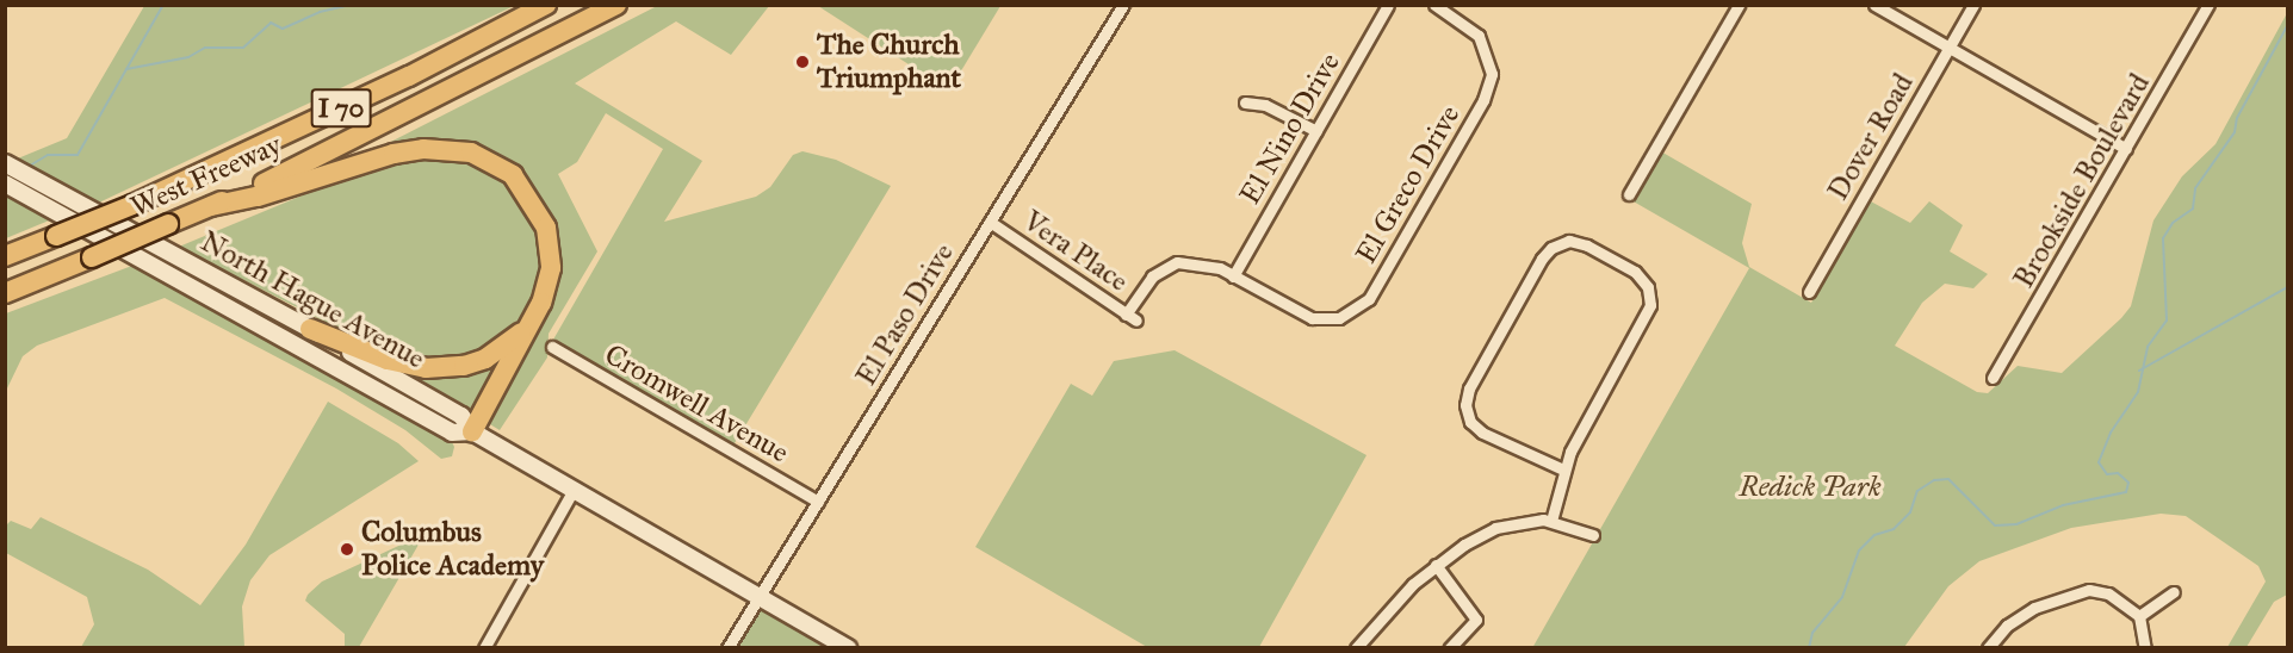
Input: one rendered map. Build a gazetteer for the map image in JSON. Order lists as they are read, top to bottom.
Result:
{
  "streets": {
    "highway": ["I 70", "West Freeway"],
    "main road": ["North Hague Avenue"],
    "street": [
      "El Nino Drive",
      "Dover Road",
      "Brookside Boulevard",
      "El Greco Drive",
      "Vera Place",
      "El Paso Drive",
      "Cromwell Avenue"
    ]
  },
  "crossings": [
    ["El Nino Drive", "El Greco Drive"],
    ["El Nino Drive", "Vera Place"],
    ["El Greco Drive", "Vera Place"],
    ["Vera Place", "El Paso Drive"],
    ["North Hague Avenue", "El Paso Drive"],
    ["El Paso Drive", "Cromwell Avenue"]
  ],
  "parks": ["Redick Park"],
  "places": ["The Church Triumphant", "Columbus Police Academy"]
}
